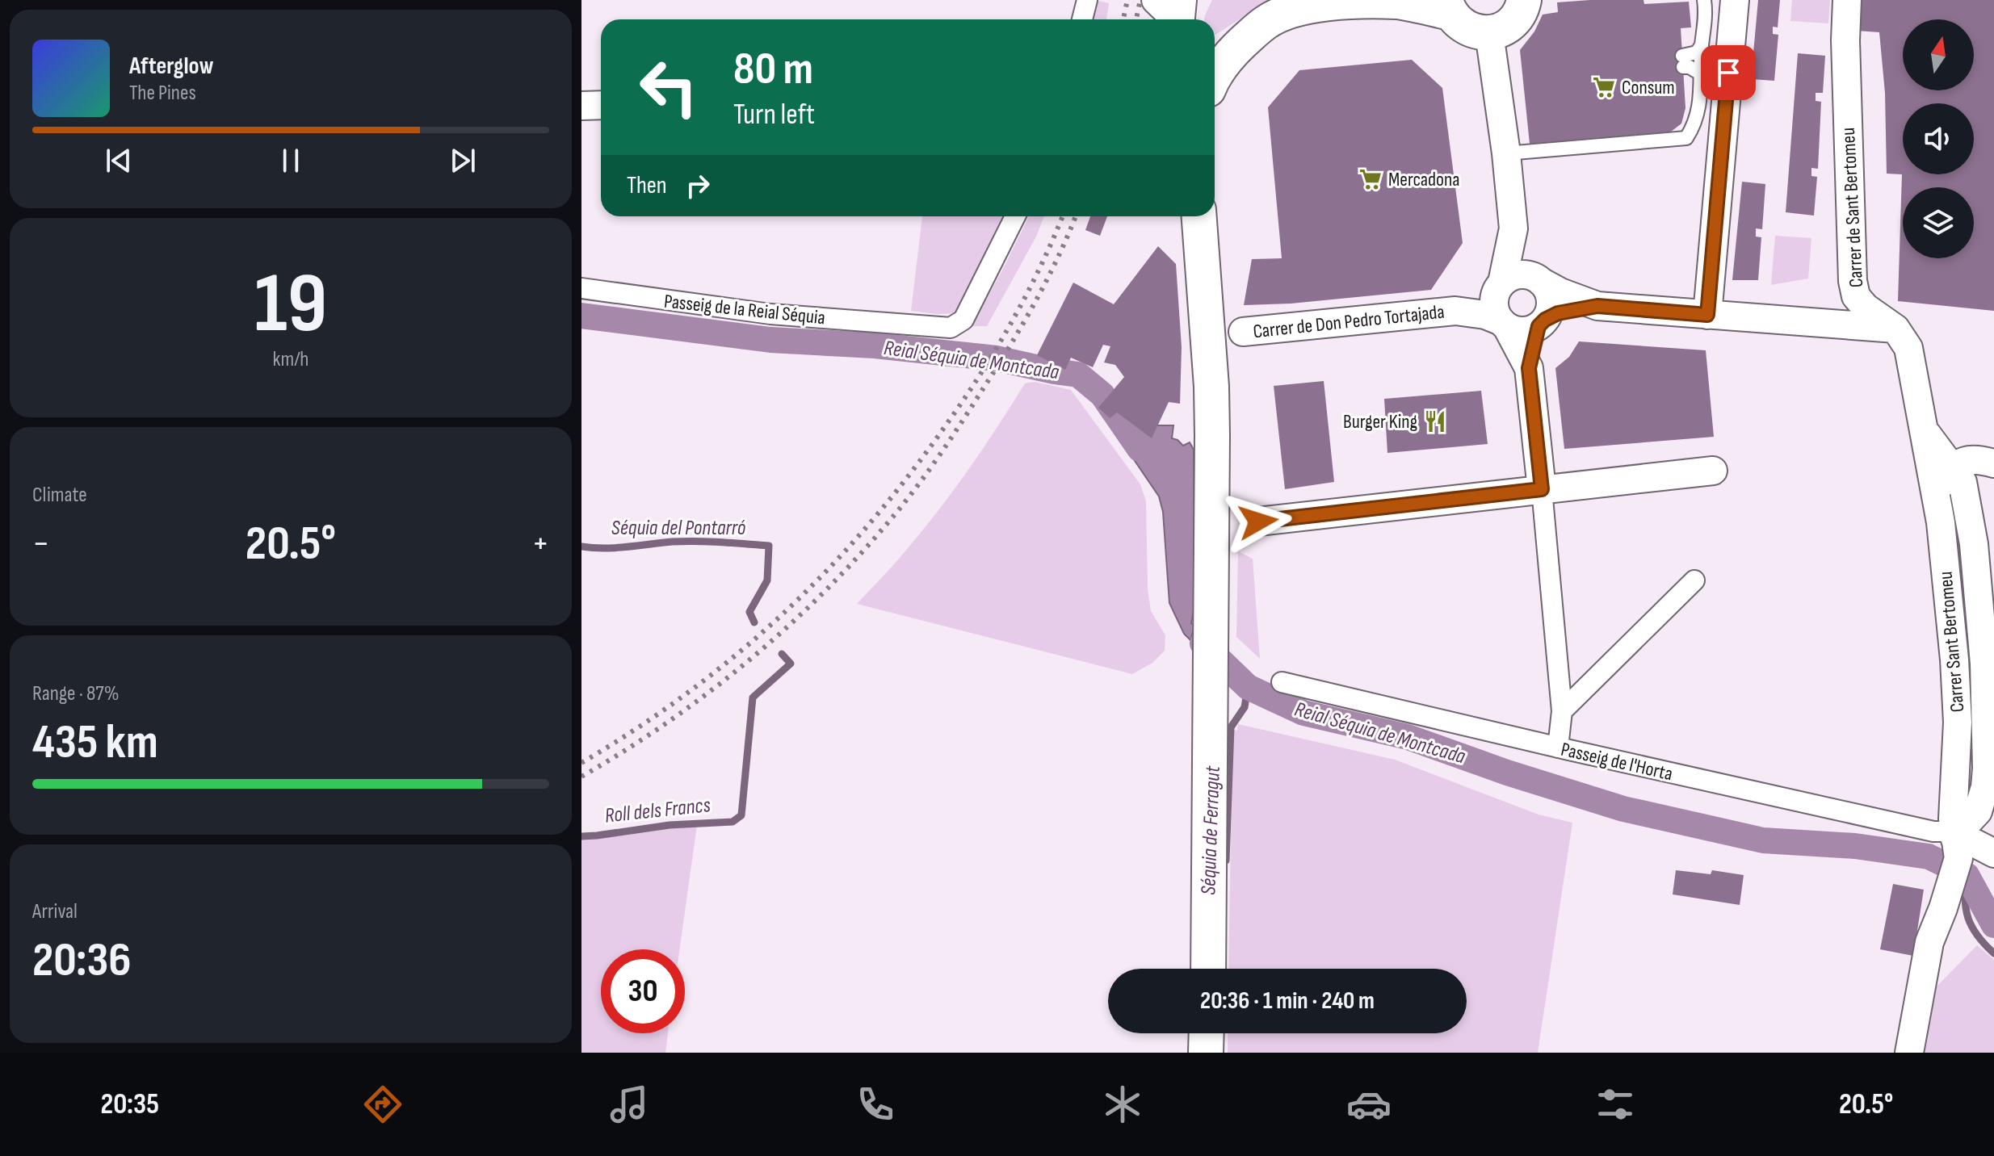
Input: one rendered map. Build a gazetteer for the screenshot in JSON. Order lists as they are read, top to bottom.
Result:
{
  "streets": {
    "street": [
      "Carrer de Sant Bertomeu",
      "Passeig de la Reial Séquia",
      "Carrer de Don Pedro Tortajada",
      "Carrer Sant Bertomeu",
      "Passeig de l'Horta"
    ]
  },
  "crossings": [
    ["Carrer de Sant Bertomeu", "Carrer Sant Bertomeu"],
    ["Carrer Sant Bertomeu", "Passeig de l'Horta"]
  ],
  "water": [
    "Reial Séquia de Montcada",
    "Séquia del Pontarró",
    "Roll dels Francs",
    "Séquia de Ferragut"
  ],
  "places": {
    "supermarket": ["Consum", "Mercadona"],
    "restaurant": ["Burger King"]
  },
  "north": "top",
  "page": {
    "turn": ["80 m", "Turn left"],
    "song": ["Afterglow", "The Pines"],
    "then": "Then",
    "tile": [
      ["19", "km/h"],
      "Climate",
      ["Range · 87%", "435 km"],
      ["Arrival", "20:36"]
    ],
    "heat": ["−", "20.5°", "+"],
    "limit": "30",
    "trip": "20:36 · 1 min · 240 m",
    "tabs": ["20:35", "20.5°"]
  }
}
